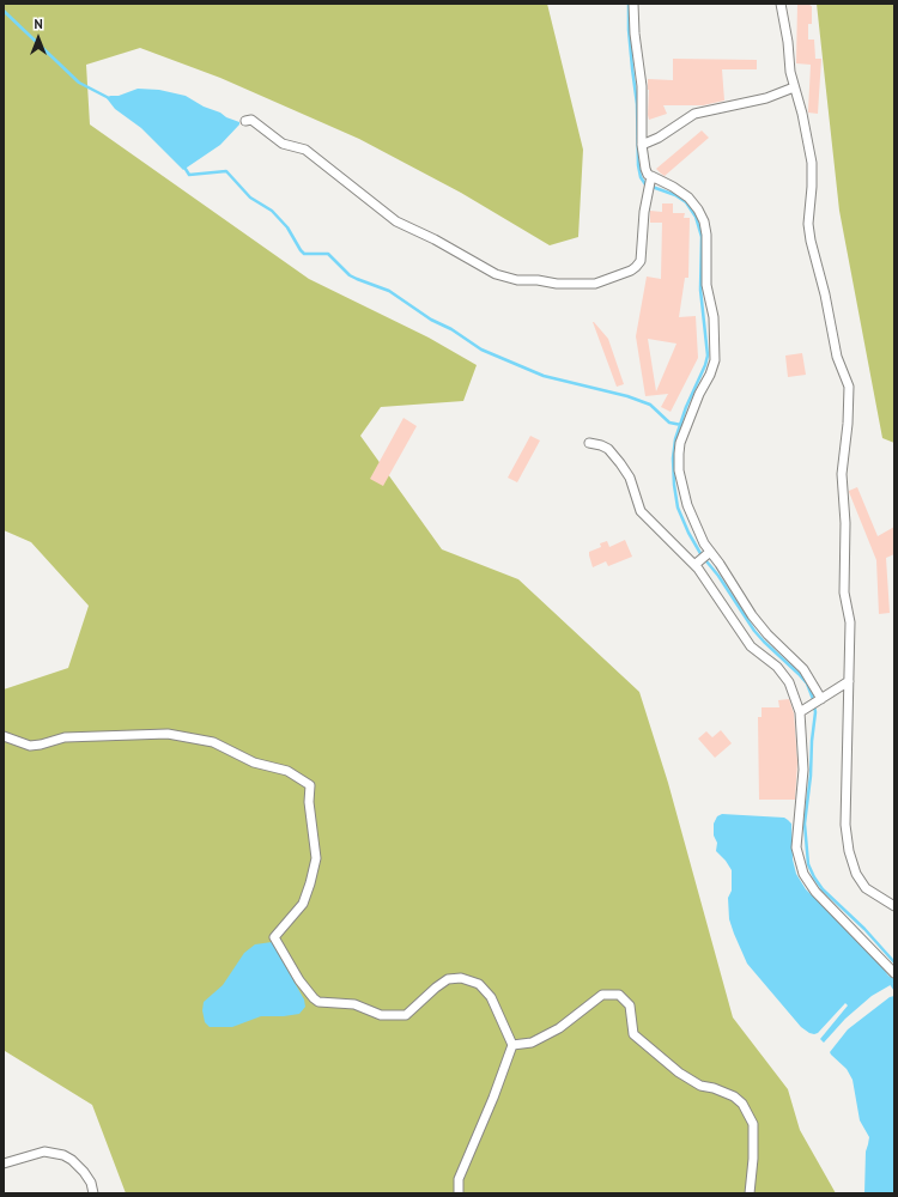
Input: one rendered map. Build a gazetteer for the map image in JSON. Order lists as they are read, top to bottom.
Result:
{
  "north": "top"
}
